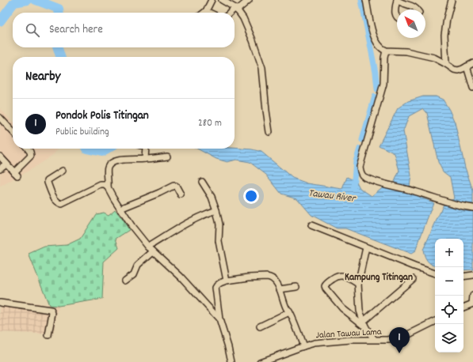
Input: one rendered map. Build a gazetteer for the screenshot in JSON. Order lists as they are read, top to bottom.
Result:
{
  "streets": {
    "street": ["Jalan Tawau Lama"]
  },
  "districts": ["Kampung Titingan"],
  "water": ["Tawau River"],
  "north": "top left",
  "page": {
    "search": "Search here",
    "heading": "Nearby",
    "list": [
      {
        "mark": "1",
        "name": "Pondok Polis Titingan",
        "note": "Public building",
        "value": "280 m"
      }
    ],
    "map_buttons": ["+", "−"],
    "pins": "1"
  }
}
